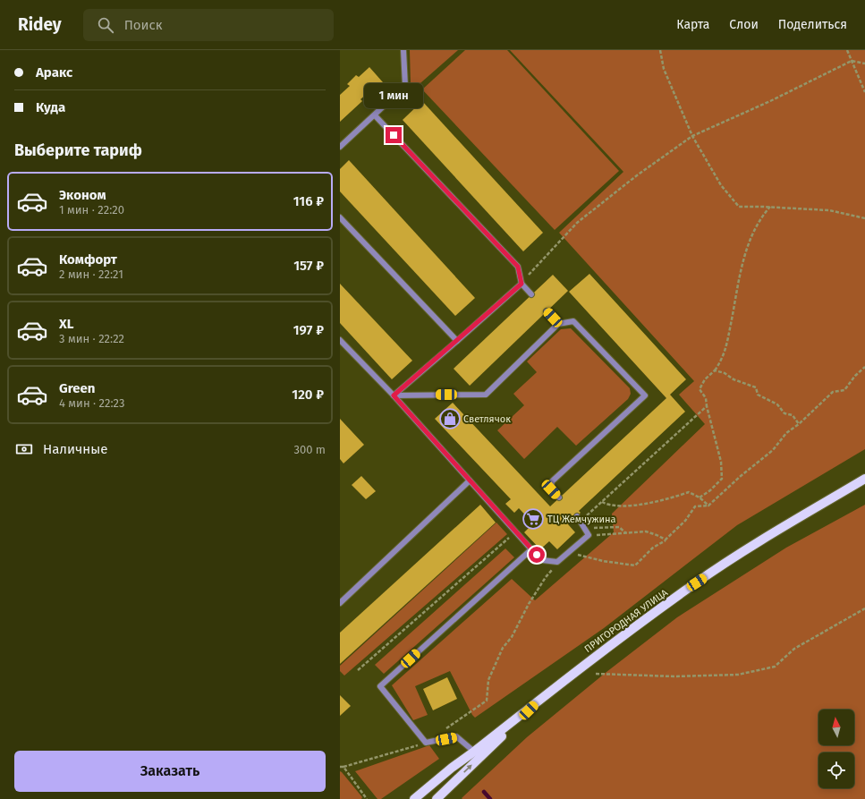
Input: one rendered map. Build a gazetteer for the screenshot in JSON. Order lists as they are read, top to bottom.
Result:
{
  "streets": {
    "main road": ["ПРИГОРОДНАЯ УЛИЦА"]
  },
  "places": {
    "shop": ["Светлячок"],
    "supermarket": ["ТЦ Жемчужина"]
  },
  "north": "top",
  "page": {
    "header": "Ridey",
    "search": "Поиск",
    "nav": ["Карта", "Слои", "Поделиться"],
    "banner": ["Аракс", "Куда"],
    "bubble": "1 мин",
    "heading": "Выберите тариф",
    "list": [
      {
        "name": "Эконом",
        "note": "1 мин · 22:20",
        "value": "116 ₽"
      },
      {
        "name": "Комфорт",
        "note": "2 мин · 22:21",
        "value": "157 ₽"
      },
      {
        "name": "XL",
        "note": "3 мин · 22:22",
        "value": "197 ₽"
      },
      {
        "name": "Green",
        "note": "4 мин · 22:23",
        "value": "120 ₽"
      }
    ],
    "pay": ["Наличные", "300 m"],
    "buttons": "Заказать"
  }
}
